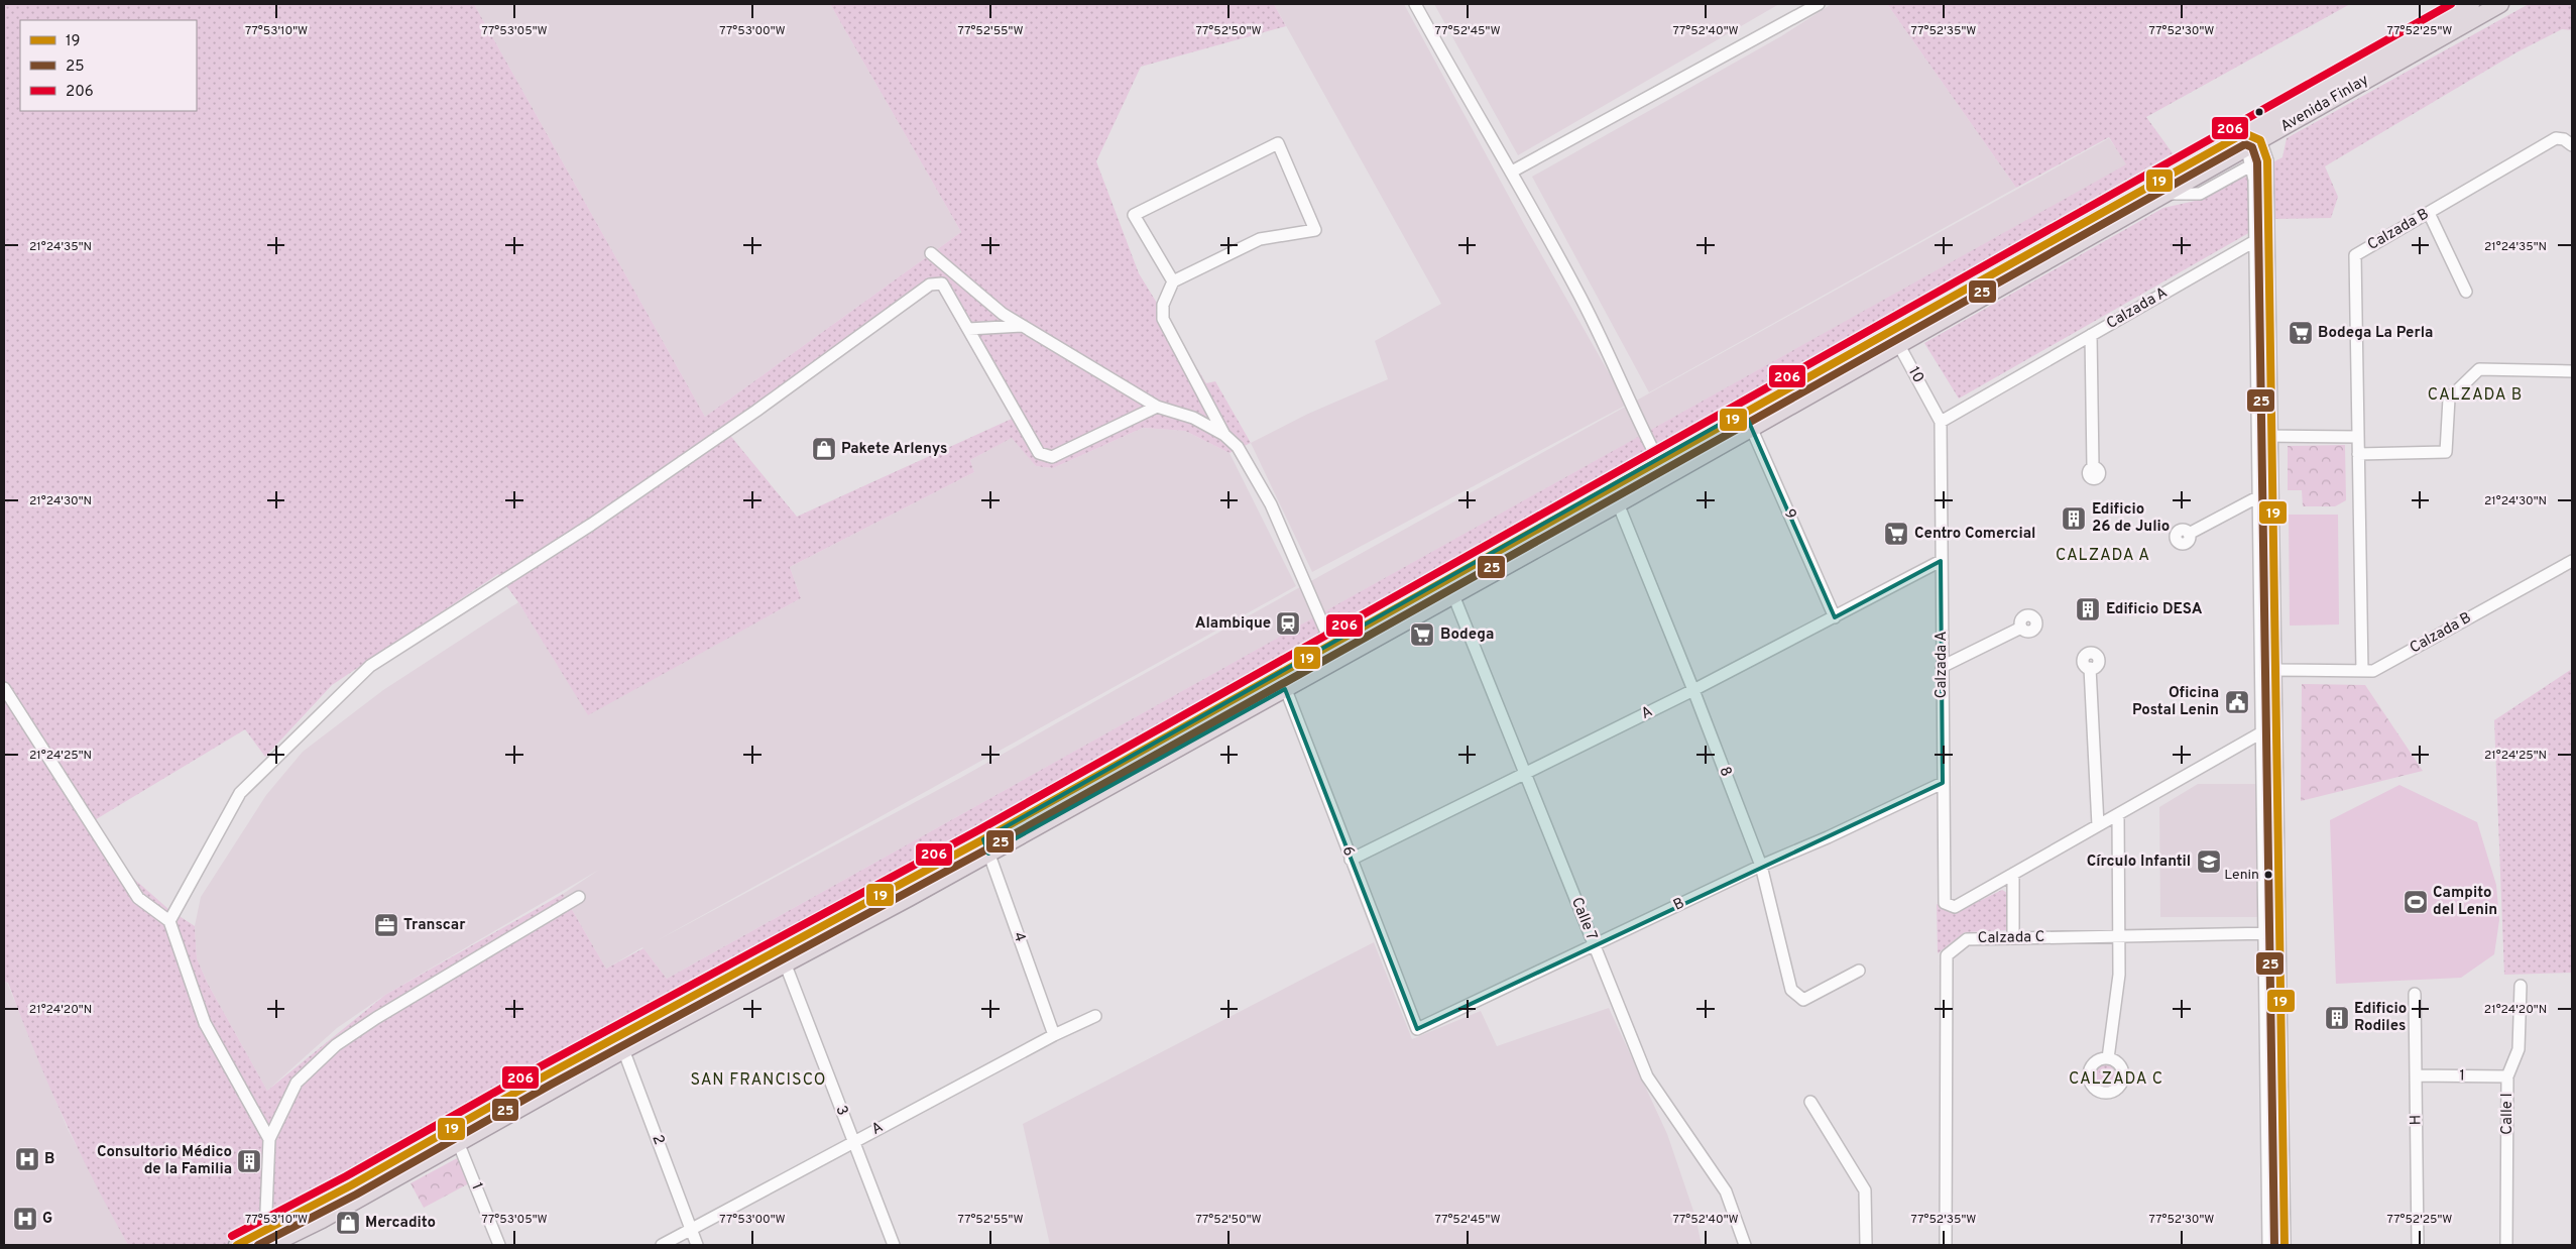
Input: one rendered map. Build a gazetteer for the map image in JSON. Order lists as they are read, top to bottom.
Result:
{
  "streets": {
    "highway": ["Avenida Finlay"],
    "street": [
      "Calzada B",
      "Calzada A",
      "10",
      "9",
      "A",
      "8",
      "6",
      "B",
      "Calle 7",
      "4",
      "Calzada C",
      "1",
      "3",
      "Calle I",
      "H",
      "2"
    ]
  },
  "crossings": [
    ["Avenida Finlay", "10"],
    ["Avenida Finlay", "9"],
    ["Avenida Finlay", "8"],
    ["Avenida Finlay", "6"],
    ["Avenida Finlay", "Calle 7"],
    ["Avenida Finlay", "4"],
    ["Avenida Finlay", "1"],
    ["Avenida Finlay", "3"],
    ["Avenida Finlay", "2"],
    ["Calzada A", "10"],
    ["Calzada A", "A"],
    ["Calzada A", "B"],
    ["9", "A"],
    ["A", "8"],
    ["A", "6"],
    ["A", "Calle 7"],
    ["A", "4"],
    ["A", "3"],
    ["A", "2"],
    ["8", "B"],
    ["6", "B"],
    ["B", "Calle 7"],
    ["1", "Calle I"],
    ["1", "H"]
  ],
  "districts": [
    "CALZADA B",
    "CALZADA A",
    "CALZADA C",
    "SAN FRANCISCO"
  ],
  "places": {
    "supermarket": ["Bodega La Perla", "Centro Comercial", "Bodega"],
    "shop": ["Pakete Arlenys", "Mercadito"],
    "building": [
      "Edificio 26 de Julio",
      "Edificio DESA",
      "Edificio Rodiles",
      "Consultorio Médico de la Familia"
    ],
    "station": ["Alambique"],
    "public building": ["Oficina Postal Lenin"],
    "school or university": ["Círculo Infantil"],
    "other": ["Lenin"],
    "sports": ["Campito del Lenin"],
    "office": ["Transcar"],
    "hospital": ["B", "G"]
  },
  "lines": ["transit line 206", "transit line 19", "transit line 25"],
  "legend": ["19", "25", "206"],
  "coordinates": [
    "77°53'10\"W",
    "77°53'05\"W",
    "77°53'00\"W",
    "77°52'55\"W",
    "77°52'50\"W",
    "77°52'45\"W",
    "77°52'40\"W",
    "77°52'35\"W",
    "77°52'30\"W",
    "77°52'25\"W",
    "21°24'35\"N",
    "21°24'30\"N",
    "21°24'25\"N",
    "21°24'20\"N"
  ]
}
